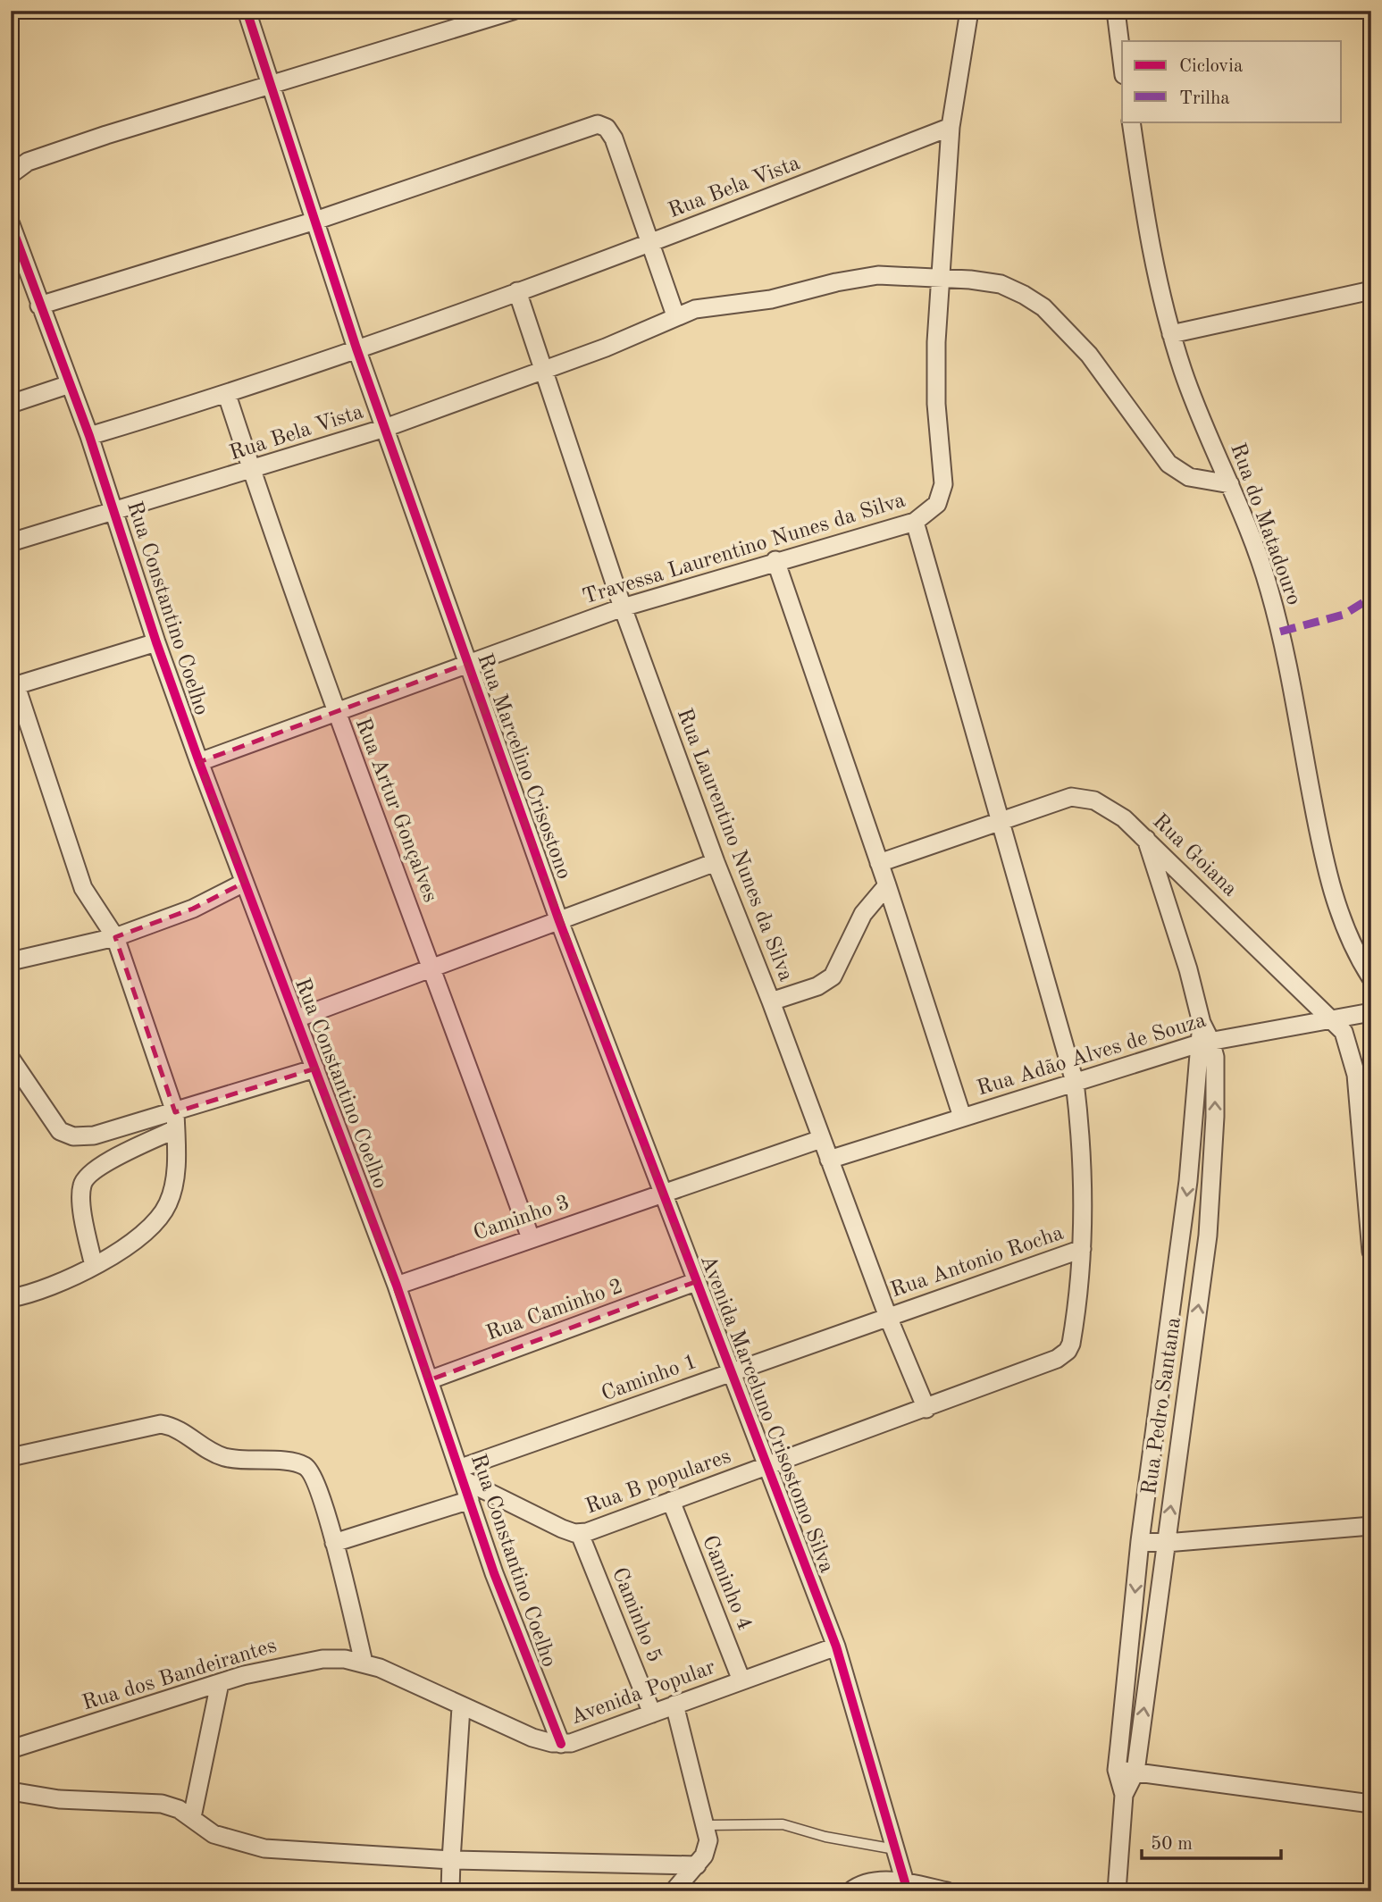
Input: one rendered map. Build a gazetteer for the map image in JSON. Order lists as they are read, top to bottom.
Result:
{
  "streets": {
    "street": [
      "Rua Bela Vista",
      "Rua do Matadouro",
      "Travessa Laurentino Nunes da Silva",
      "Rua Constantino Coelho",
      "Rua Marcelino Crisostono",
      "Rua Artur Gonçalves",
      "Rua Laurentino Nunes da Silva",
      "Rua Goiana",
      "Rua Adão Alves de Souza",
      "Caminho 3",
      "Rua Antonio Rocha",
      "Rua Caminho 2",
      "Caminho 1",
      "Rua Pedro Santana",
      "Avenida Marceluno Crisostomo Silva",
      "Rua B populares",
      "Caminho 4",
      "Caminho 5",
      "Rua dos Bandeirantes",
      "Avenida Popular"
    ]
  },
  "crossings": [
    ["Rua Bela Vista", "Rua do Matadouro"],
    ["Rua Bela Vista", "Travessa Laurentino Nunes da Silva"],
    ["Rua Bela Vista", "Rua Constantino Coelho"],
    ["Rua Bela Vista", "Rua Marcelino Crisostono"],
    ["Rua Bela Vista", "Rua Artur Gonçalves"],
    ["Rua Bela Vista", "Rua Laurentino Nunes da Silva"],
    ["Travessa Laurentino Nunes da Silva", "Rua Constantino Coelho"],
    ["Travessa Laurentino Nunes da Silva", "Rua Marcelino Crisostono"],
    ["Travessa Laurentino Nunes da Silva", "Rua Artur Gonçalves"],
    ["Travessa Laurentino Nunes da Silva", "Rua Laurentino Nunes da Silva"],
    ["Rua Constantino Coelho", "Caminho 3"],
    ["Rua Constantino Coelho", "Rua Caminho 2"],
    ["Rua Constantino Coelho", "Caminho 1"],
    ["Rua Constantino Coelho", "Rua B populares"],
    ["Rua Constantino Coelho", "Avenida Popular"],
    ["Rua Marcelino Crisostono", "Caminho 3"],
    ["Rua Marcelino Crisostono", "Avenida Marceluno Crisostomo Silva"],
    ["Rua Artur Gonçalves", "Caminho 3"],
    ["Rua Laurentino Nunes da Silva", "Rua Adão Alves de Souza"],
    ["Rua Laurentino Nunes da Silva", "Caminho 3"],
    ["Rua Laurentino Nunes da Silva", "Rua Antonio Rocha"],
    ["Rua Laurentino Nunes da Silva", "Caminho 1"],
    ["Rua Laurentino Nunes da Silva", "Rua B populares"],
    ["Rua Goiana", "Rua Adão Alves de Souza"],
    ["Rua Goiana", "Rua Pedro Santana"],
    ["Rua Adão Alves de Souza", "Rua Pedro Santana"],
    ["Caminho 3", "Avenida Marceluno Crisostomo Silva"],
    ["Rua Antonio Rocha", "Caminho 1"],
    ["Rua Antonio Rocha", "Rua B populares"],
    ["Rua Caminho 2", "Avenida Marceluno Crisostomo Silva"],
    ["Caminho 1", "Avenida Marceluno Crisostomo Silva"],
    ["Caminho 1", "Rua B populares"],
    ["Avenida Marceluno Crisostomo Silva", "Rua B populares"],
    ["Avenida Marceluno Crisostomo Silva", "Avenida Popular"],
    ["Rua B populares", "Caminho 4"],
    ["Rua B populares", "Caminho 5"],
    ["Caminho 4", "Avenida Popular"],
    ["Caminho 5", "Avenida Popular"],
    ["Rua dos Bandeirantes", "Avenida Popular"]
  ],
  "legend": ["Ciclovia", "Trilha"],
  "scale_bar": "50 m"
}
